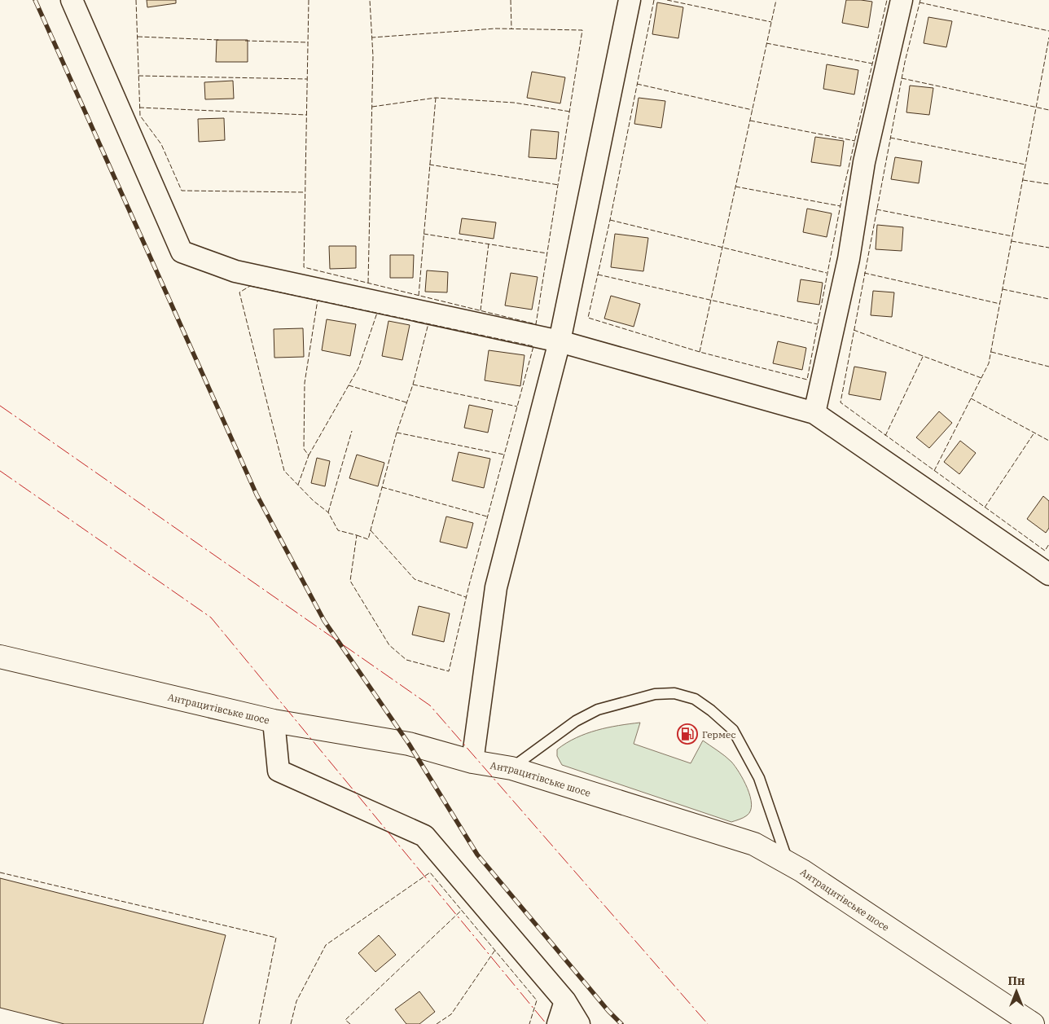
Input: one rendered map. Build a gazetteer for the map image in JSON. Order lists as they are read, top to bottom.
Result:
{
  "streets": {
    "main road": ["Антрацитівське шосе"]
  },
  "places": {
    "fuel station": ["Гермес"]
  },
  "north": "top"
}
